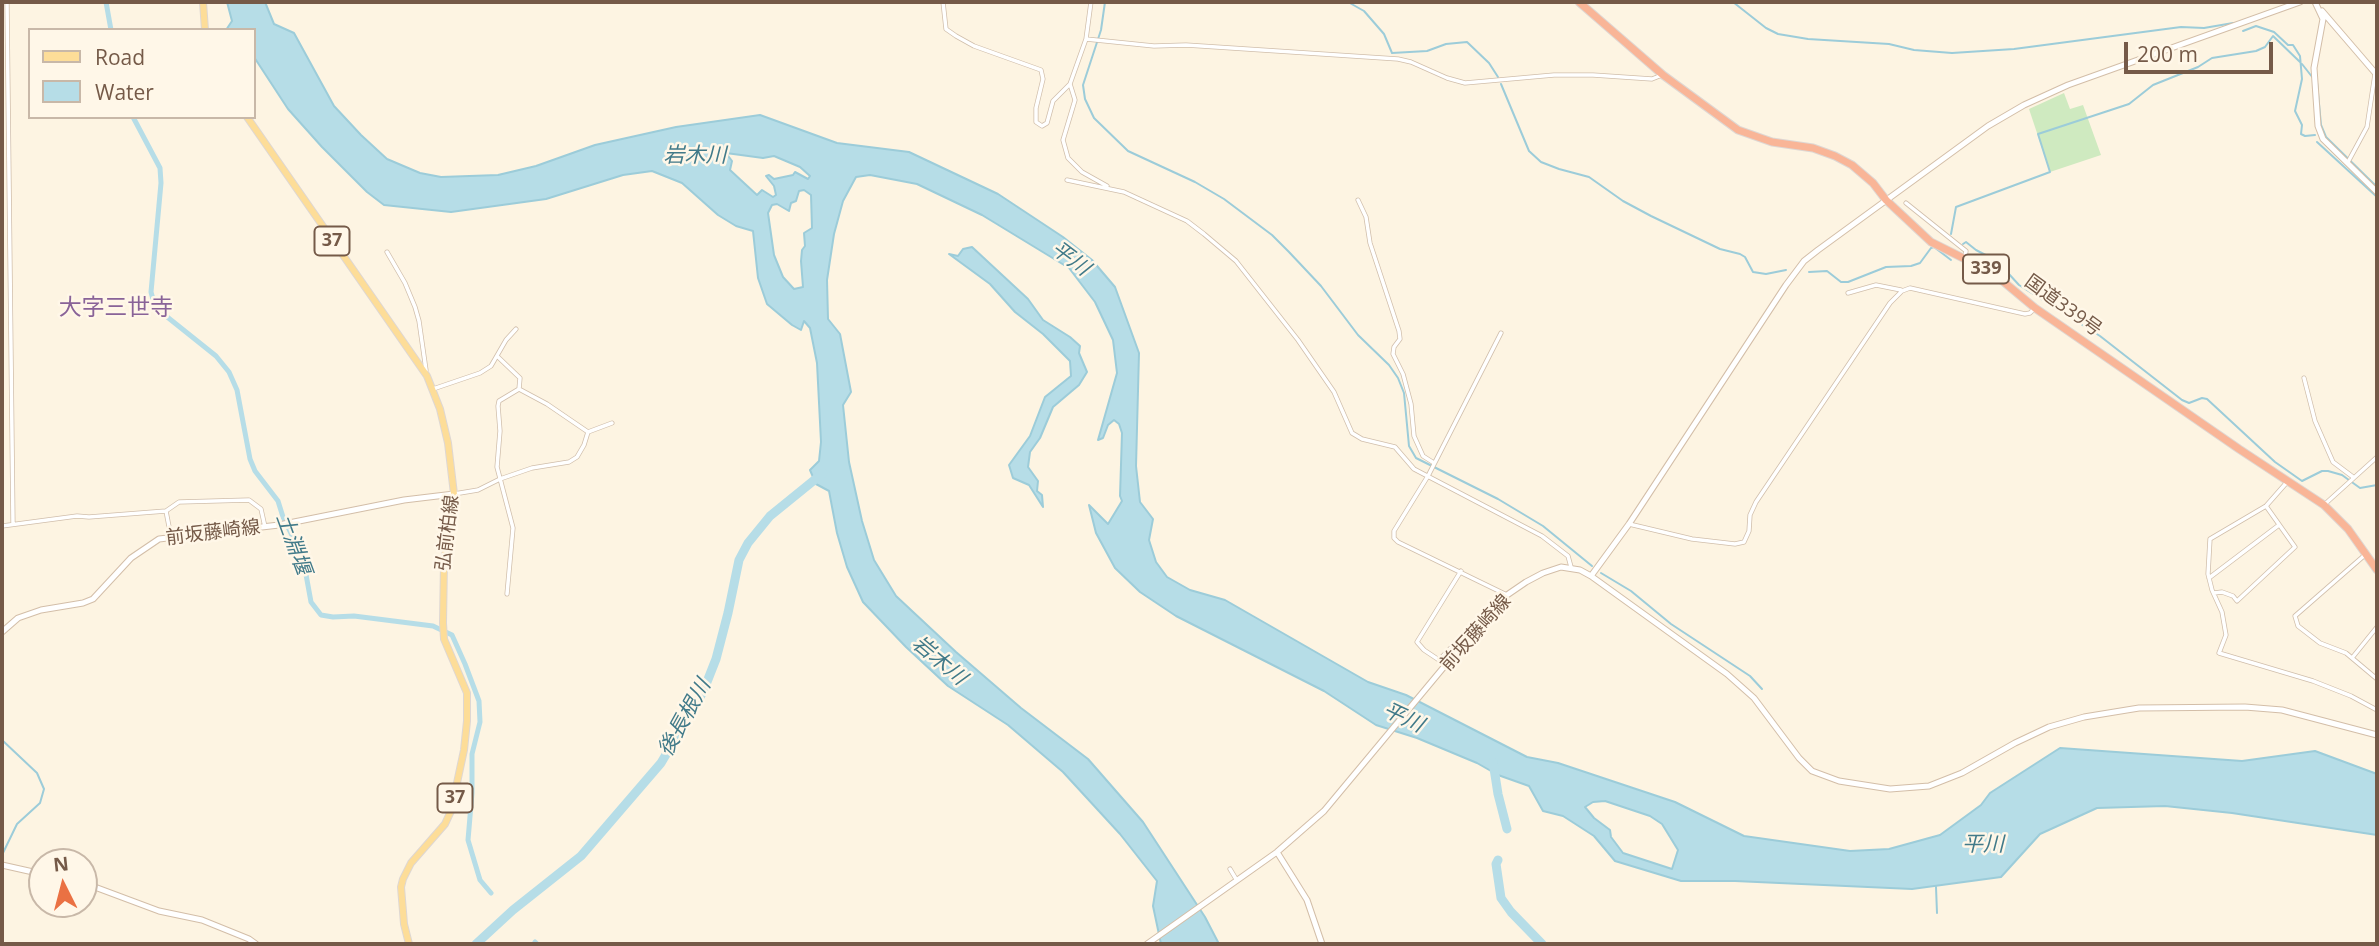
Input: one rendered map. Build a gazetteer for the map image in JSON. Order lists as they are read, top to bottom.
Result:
{
  "streets": {
    "highway": ["339", "国道339号"],
    "main road": ["37", "前坂藤崎線", "弘前柏線"]
  },
  "crossings": [
    ["前坂藤崎線", "弘前柏線"]
  ],
  "districts": ["大字三世寺"],
  "water": [
    "岩木川",
    "平川",
    "土淵堰",
    "後長根川"
  ],
  "legend": ["Road", "Water"],
  "scale_bar": "200 m",
  "north": "top"
}
